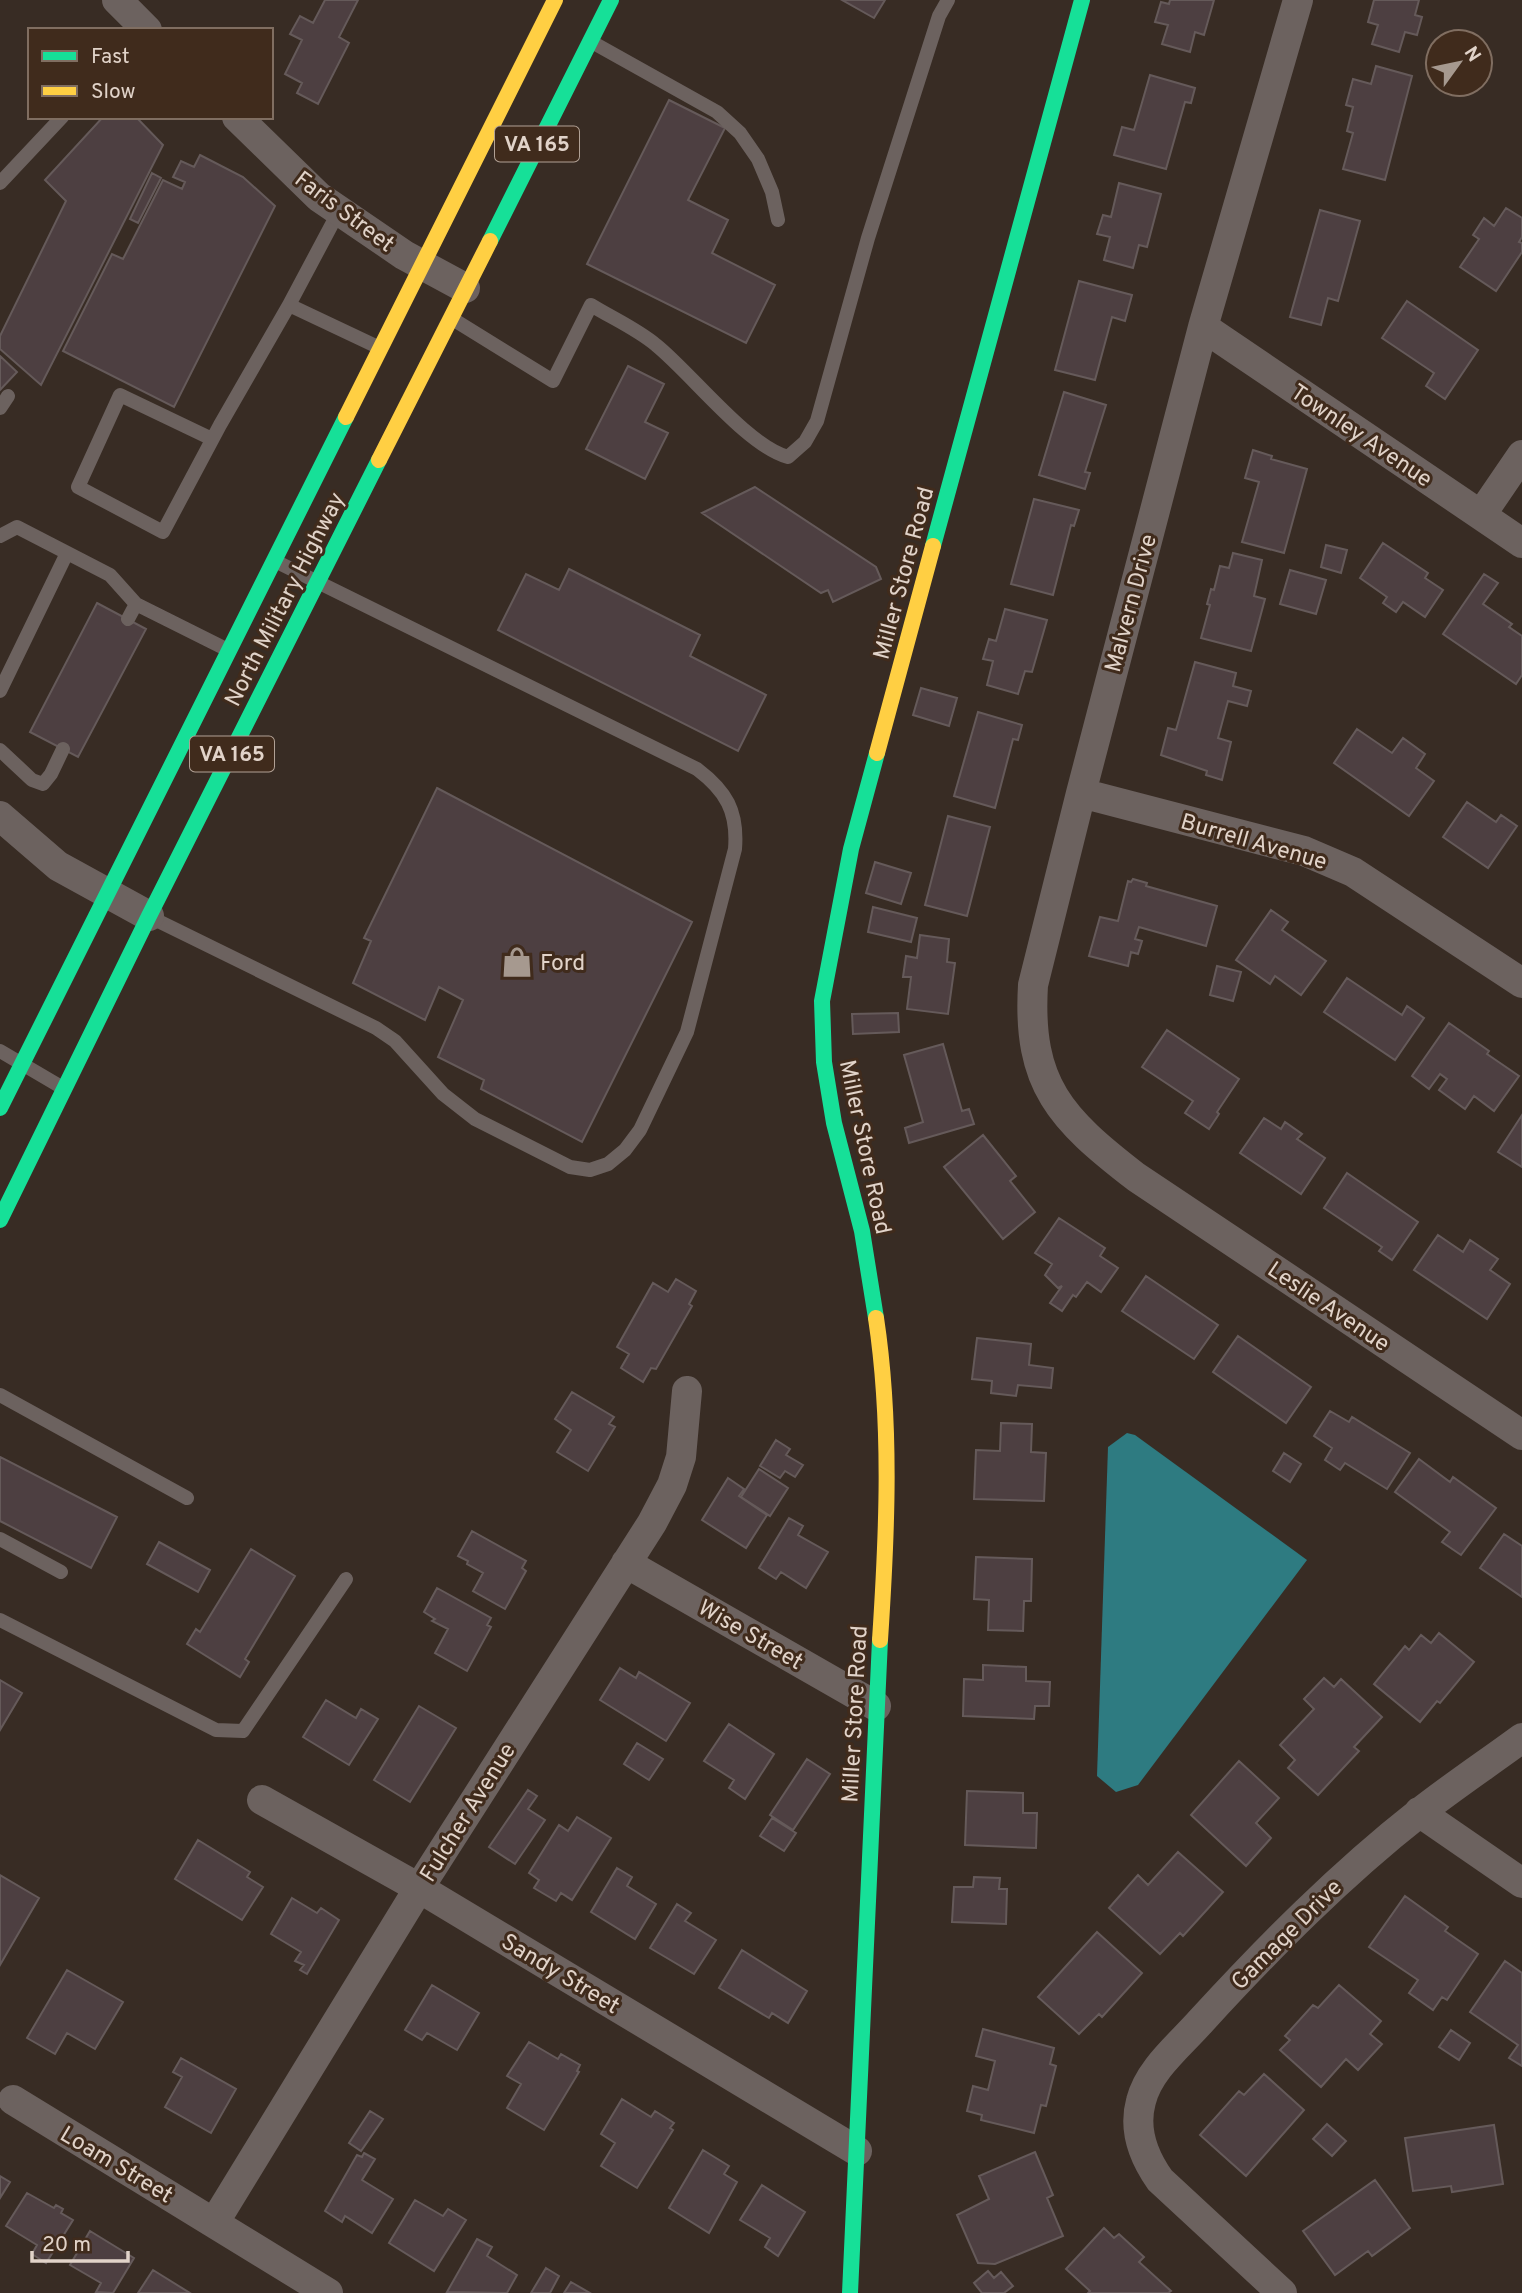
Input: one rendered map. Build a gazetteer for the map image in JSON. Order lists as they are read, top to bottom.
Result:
{
  "streets": {
    "main road": ["VA 165", "Miller Store Road", "North Military Highway"],
    "street": [
      "Faris Street",
      "Townley Avenue",
      "Malvern Drive",
      "Burrell Avenue",
      "Leslie Avenue",
      "Wise Street",
      "Fulcher Avenue",
      "Gamage Drive",
      "Sandy Street",
      "Loam Street"
    ]
  },
  "crossings": [
    ["Faris Street", "North Military Highway"],
    ["Townley Avenue", "Malvern Drive"],
    ["Miller Store Road", "Wise Street"],
    ["Miller Store Road", "Sandy Street"],
    ["Malvern Drive", "Burrell Avenue"],
    ["Malvern Drive", "Leslie Avenue"],
    ["Wise Street", "Fulcher Avenue"],
    ["Fulcher Avenue", "Sandy Street"],
    ["Fulcher Avenue", "Loam Street"]
  ],
  "places": {
    "shop": ["Ford"]
  },
  "legend": ["Fast", "Slow"],
  "scale_bar": "20 m",
  "north": "top right"
}
